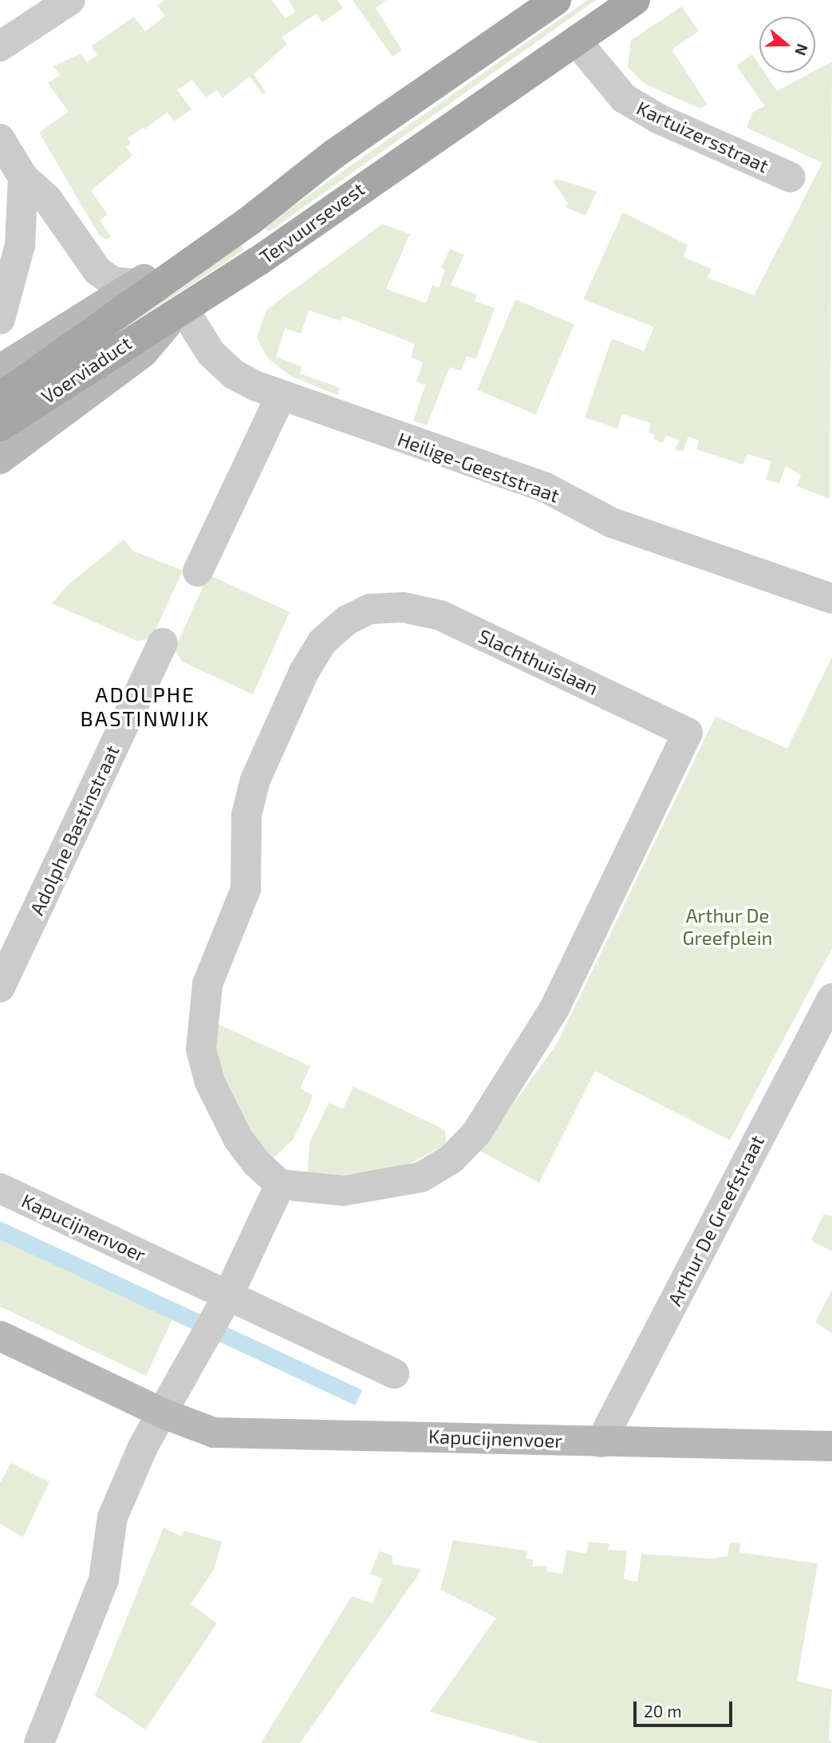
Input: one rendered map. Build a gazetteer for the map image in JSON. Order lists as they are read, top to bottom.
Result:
{
  "streets": {
    "main road": ["Tervuursevest", "Voerviaduct"],
    "street": [
      "Kartuizersstraat",
      "Heilige-Geeststraat",
      "Slachthuislaan",
      "Adolphe Bastinstraat",
      "Arthur De Greefstraat",
      "Kapucijnenvoer"
    ]
  },
  "crossings": [
    ["Kartuizersstraat", "Tervuursevest"],
    ["Tervuursevest", "Voerviaduct"],
    ["Tervuursevest", "Heilige-Geeststraat"],
    ["Voerviaduct", "Heilige-Geeststraat"],
    ["Arthur De Greefstraat", "Kapucijnenvoer"]
  ],
  "districts": ["ADOLPHE BASTINWIJK"],
  "parks": ["Arthur De Greefplein"],
  "scale_bar": "20 m",
  "north": "right"
}
